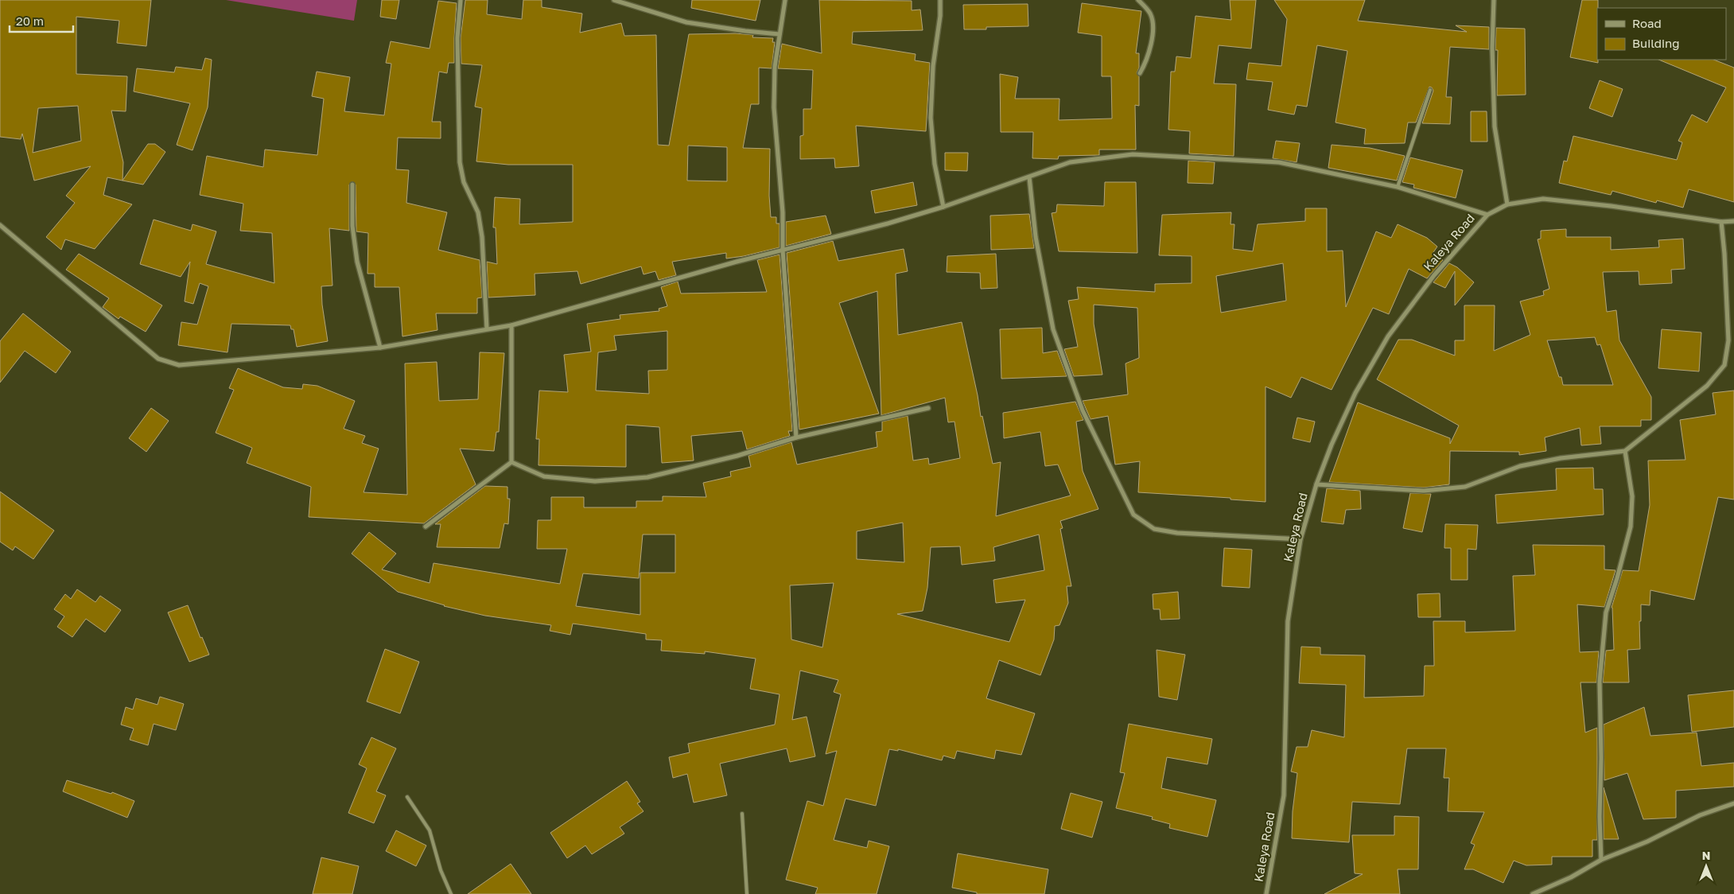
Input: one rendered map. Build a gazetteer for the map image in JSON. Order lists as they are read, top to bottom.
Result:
{
  "streets": {
    "street": ["Kaleya Road"]
  },
  "legend": ["Road", "Building"],
  "scale_bar": "20 m",
  "north": "top"
}
